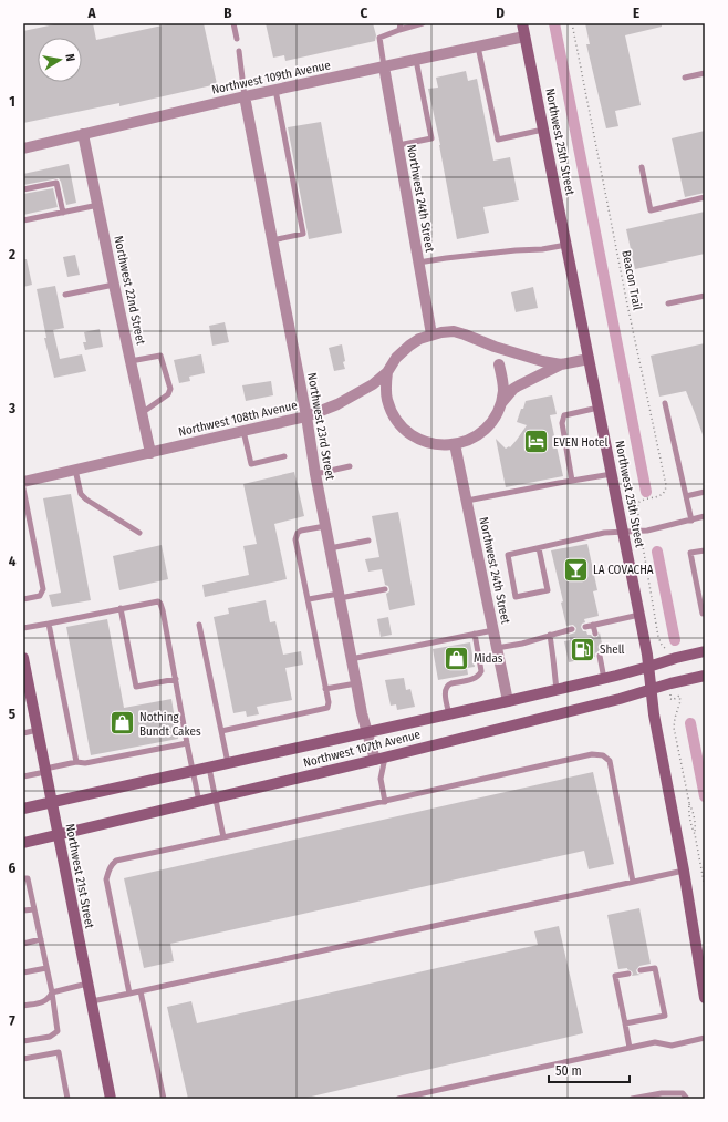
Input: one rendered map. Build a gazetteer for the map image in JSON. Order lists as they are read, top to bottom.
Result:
{
  "streets": {
    "main road": ["Northwest 25th Street", "Northwest 107th Avenue", "Northwest 21st Street"],
    "street": [
      "Northwest 109th Avenue",
      "Northwest 24th Street",
      "Northwest 22nd Street",
      "Northwest 108th Avenue",
      "Northwest 23rd Street"
    ],
    "path": ["Beacon Trail"]
  },
  "crossings": [
    ["Northwest 109th Avenue", "Northwest 25th Street"],
    ["Northwest 109th Avenue", "Northwest 24th Street"],
    ["Northwest 109th Avenue", "Northwest 22nd Street"],
    ["Northwest 109th Avenue", "Northwest 23rd Street"],
    ["Northwest 25th Street", "Northwest 108th Avenue"],
    ["Northwest 25th Street", "Northwest 107th Avenue"],
    ["Northwest 24th Street", "Northwest 108th Avenue"],
    ["Northwest 24th Street", "Northwest 107th Avenue"],
    ["Northwest 22nd Street", "Northwest 108th Avenue"],
    ["Northwest 108th Avenue", "Northwest 23rd Street"],
    ["Northwest 23rd Street", "Northwest 107th Avenue"],
    ["Northwest 107th Avenue", "Northwest 21st Street"]
  ],
  "places": {
    "hotel": ["EVEN Hotel"],
    "bar": ["LA COVACHA"],
    "fuel station": ["Shell"],
    "shop": ["Midas", "Nothing Bundt Cakes"]
  },
  "scale_bar": "50 m",
  "north": "right",
  "grid": {
    "columns": [
      "A",
      "B",
      "C",
      "D",
      "E"
    ],
    "rows": [
      "1",
      "2",
      "3",
      "4",
      "5",
      "6",
      "7"
    ]
  }
}
